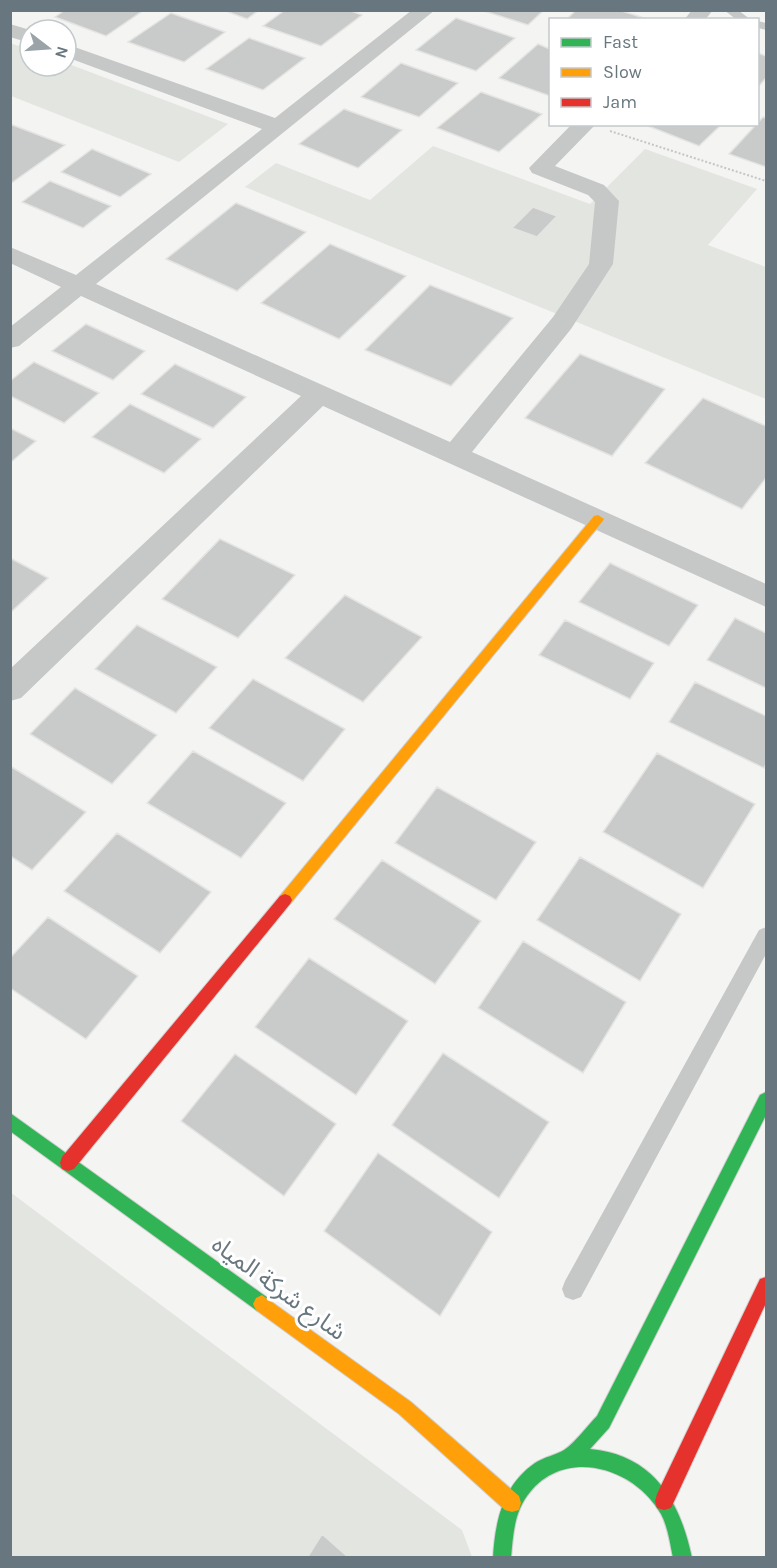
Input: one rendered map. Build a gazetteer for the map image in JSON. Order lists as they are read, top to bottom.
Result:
{
  "streets": {
    "street": ["شارع شركة المياه"]
  },
  "legend": ["Fast", "Slow", "Jam"],
  "north": "right"
}
